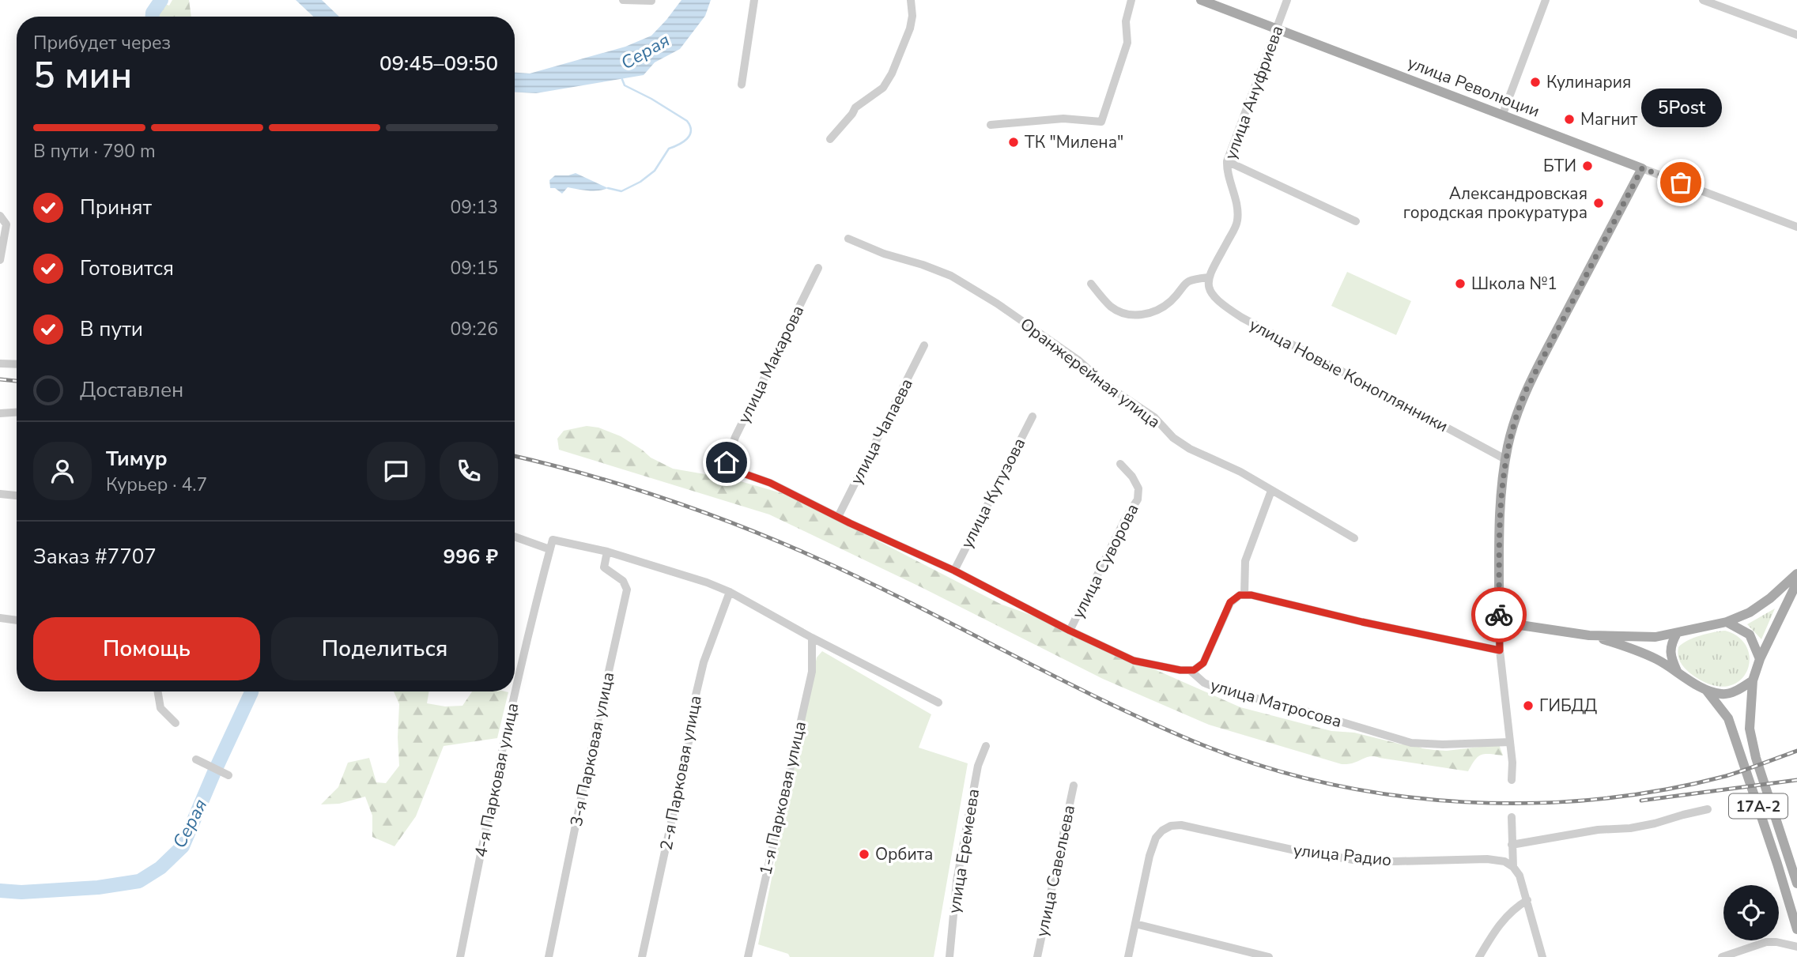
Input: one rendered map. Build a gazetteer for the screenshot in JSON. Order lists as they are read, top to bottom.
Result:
{
  "streets": {
    "main road": ["улица Революции", "17А-2"],
    "street": [
      "улица Ануфриева",
      "улица Макарова",
      "Оранжерейная улица",
      "улица Новые Коноплянники",
      "улица Чапаева",
      "улица Кутузова",
      "улица Суворова",
      "улица Матросова",
      "3-я Парковая улица",
      "2-я Парковая улица",
      "4-я Парковая улица",
      "1-я Парковая улица",
      "улица Еремеева",
      "улица Радио",
      "улица Савельева"
    ]
  },
  "crossings": [
    ["улица Революции", "улица Ануфриева"],
    ["улица Ануфриева", "улица Новые Коноплянники"],
    ["улица Макарова", "улица Матросова"],
    ["улица Чапаева", "улица Матросова"],
    ["улица Кутузова", "улица Матросова"],
    ["улица Суворова", "улица Матросова"],
    ["3-я Парковая улица", "4-я Парковая улица"]
  ],
  "water": ["Серая"],
  "places": [
    "Кулинария",
    "Магнит",
    "ТК \"Милена\"",
    "БТИ",
    "5Post",
    "Александровская городская прокуратура",
    "Школа №1",
    "ГИБДД",
    "Орбита"
  ],
  "page": {
    "heading": ["5 мин", "Прибудет через", "09:45–09:50"],
    "panel": [
      "Тимур",
      "Курьер · 4.7",
      "Заказ #7707",
      "996 ₽"
    ],
    "bubble": "5Post",
    "bar": "В пути · 790 m",
    "list": [
      ["Принят", "09:13"],
      ["Готовится", "09:15"],
      ["В пути", "09:26"],
      "Доставлен"
    ],
    "buttons": ["Помощь", "Поделиться"]
  }
}
